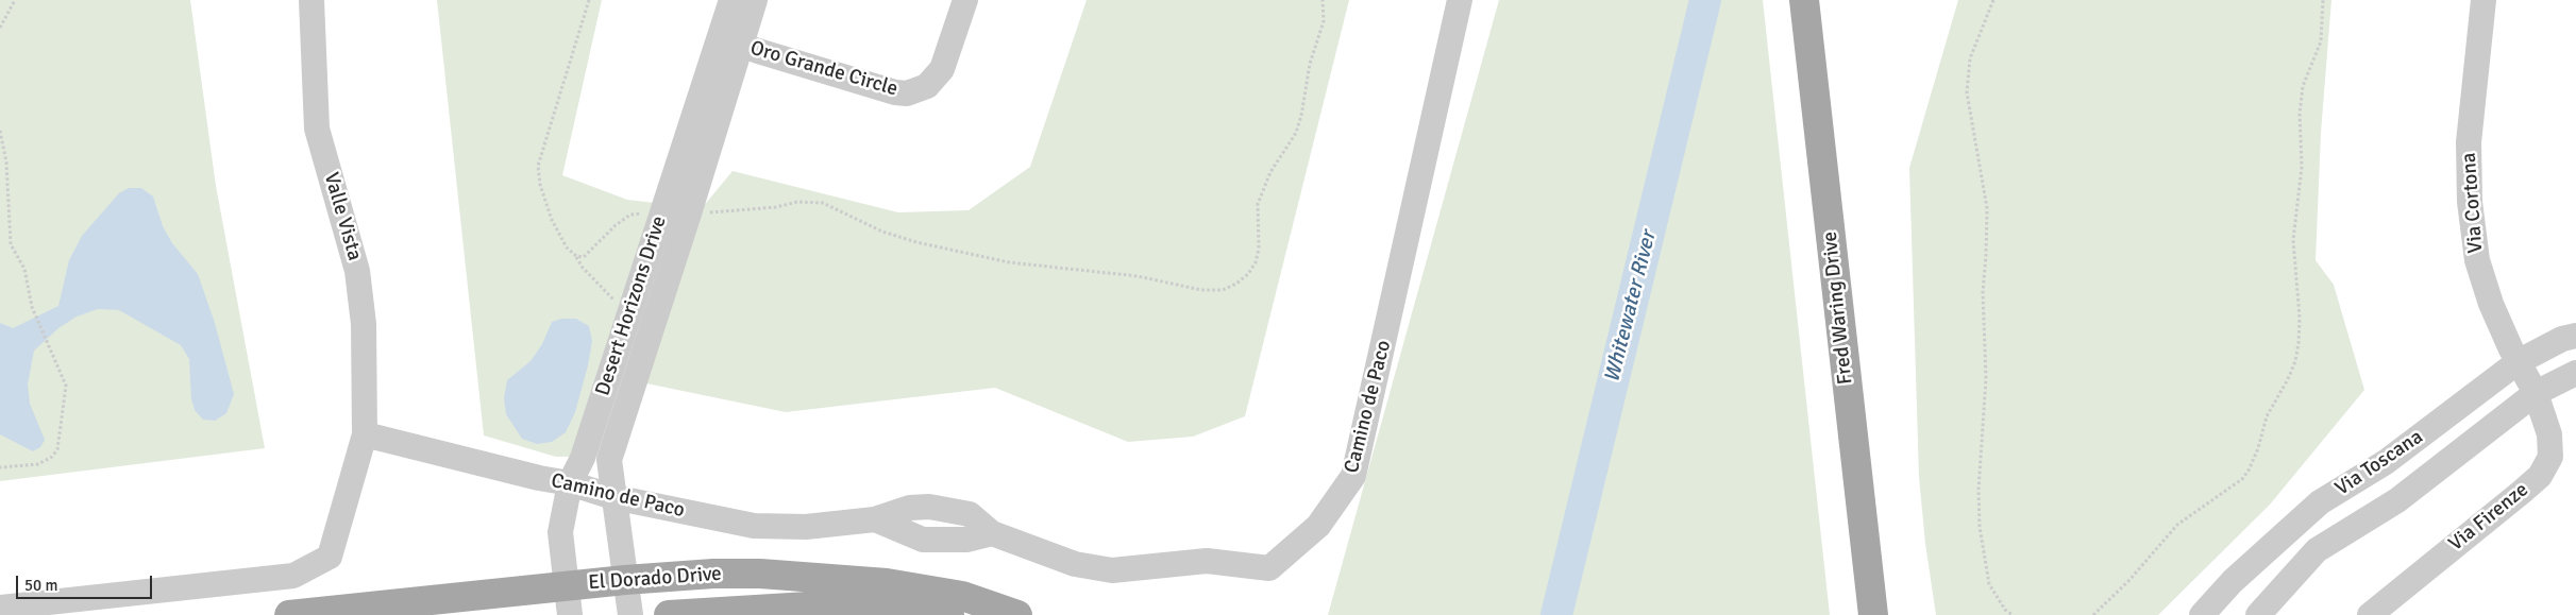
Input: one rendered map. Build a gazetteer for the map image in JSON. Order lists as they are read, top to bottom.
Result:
{
  "streets": {
    "main road": ["Fred Waring Drive", "El Dorado Drive"],
    "street": [
      "Oro Grande Circle",
      "Via Cortona",
      "Valle Vista",
      "Desert Horizons Drive",
      "Camino de Paco",
      "Via Toscana",
      "Via Firenze"
    ]
  },
  "crossings": [
    ["Oro Grande Circle", "Desert Horizons Drive"],
    ["Via Cortona", "Via Toscana"],
    ["Via Cortona", "Via Firenze"],
    ["Valle Vista", "Camino de Paco"],
    ["Desert Horizons Drive", "Camino de Paco"],
    ["Desert Horizons Drive", "El Dorado Drive"],
    ["Via Toscana", "Via Firenze"]
  ],
  "water": ["Whitewater River"],
  "scale_bar": "50 m"
}
